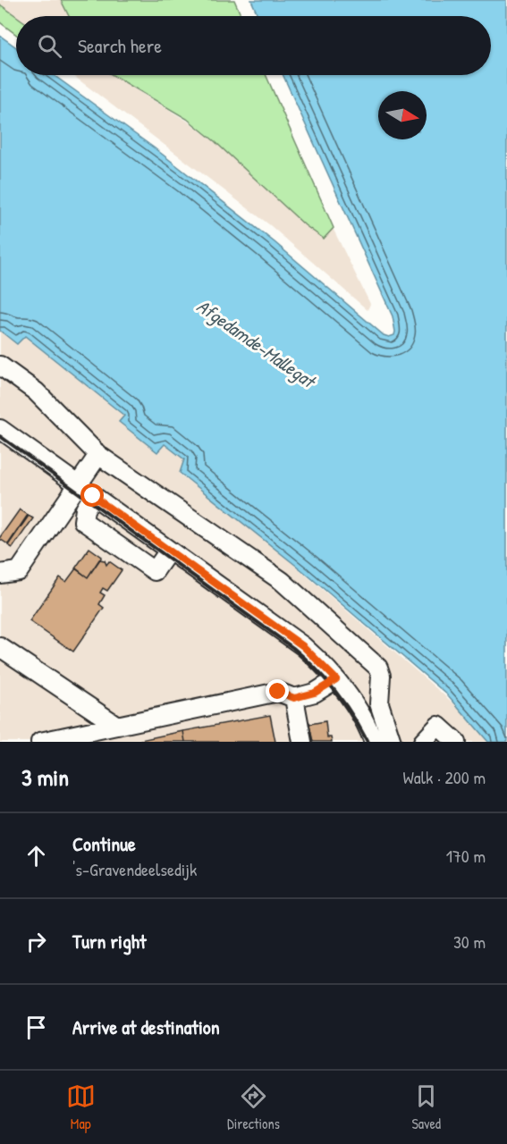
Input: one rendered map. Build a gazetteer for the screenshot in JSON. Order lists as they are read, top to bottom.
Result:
{
  "water": ["Afgedamde-Mallegat"],
  "north": "right",
  "page": {
    "search": "Search here",
    "heading": ["3 min", "Walk · 200 m"],
    "list": [
      ["Continue", "'s-Gravendeelsedijk", "170 m"],
      ["Turn right", "30 m"],
      "Arrive at destination"
    ],
    "nav": ["Map", "Directions", "Saved"]
  }
}
